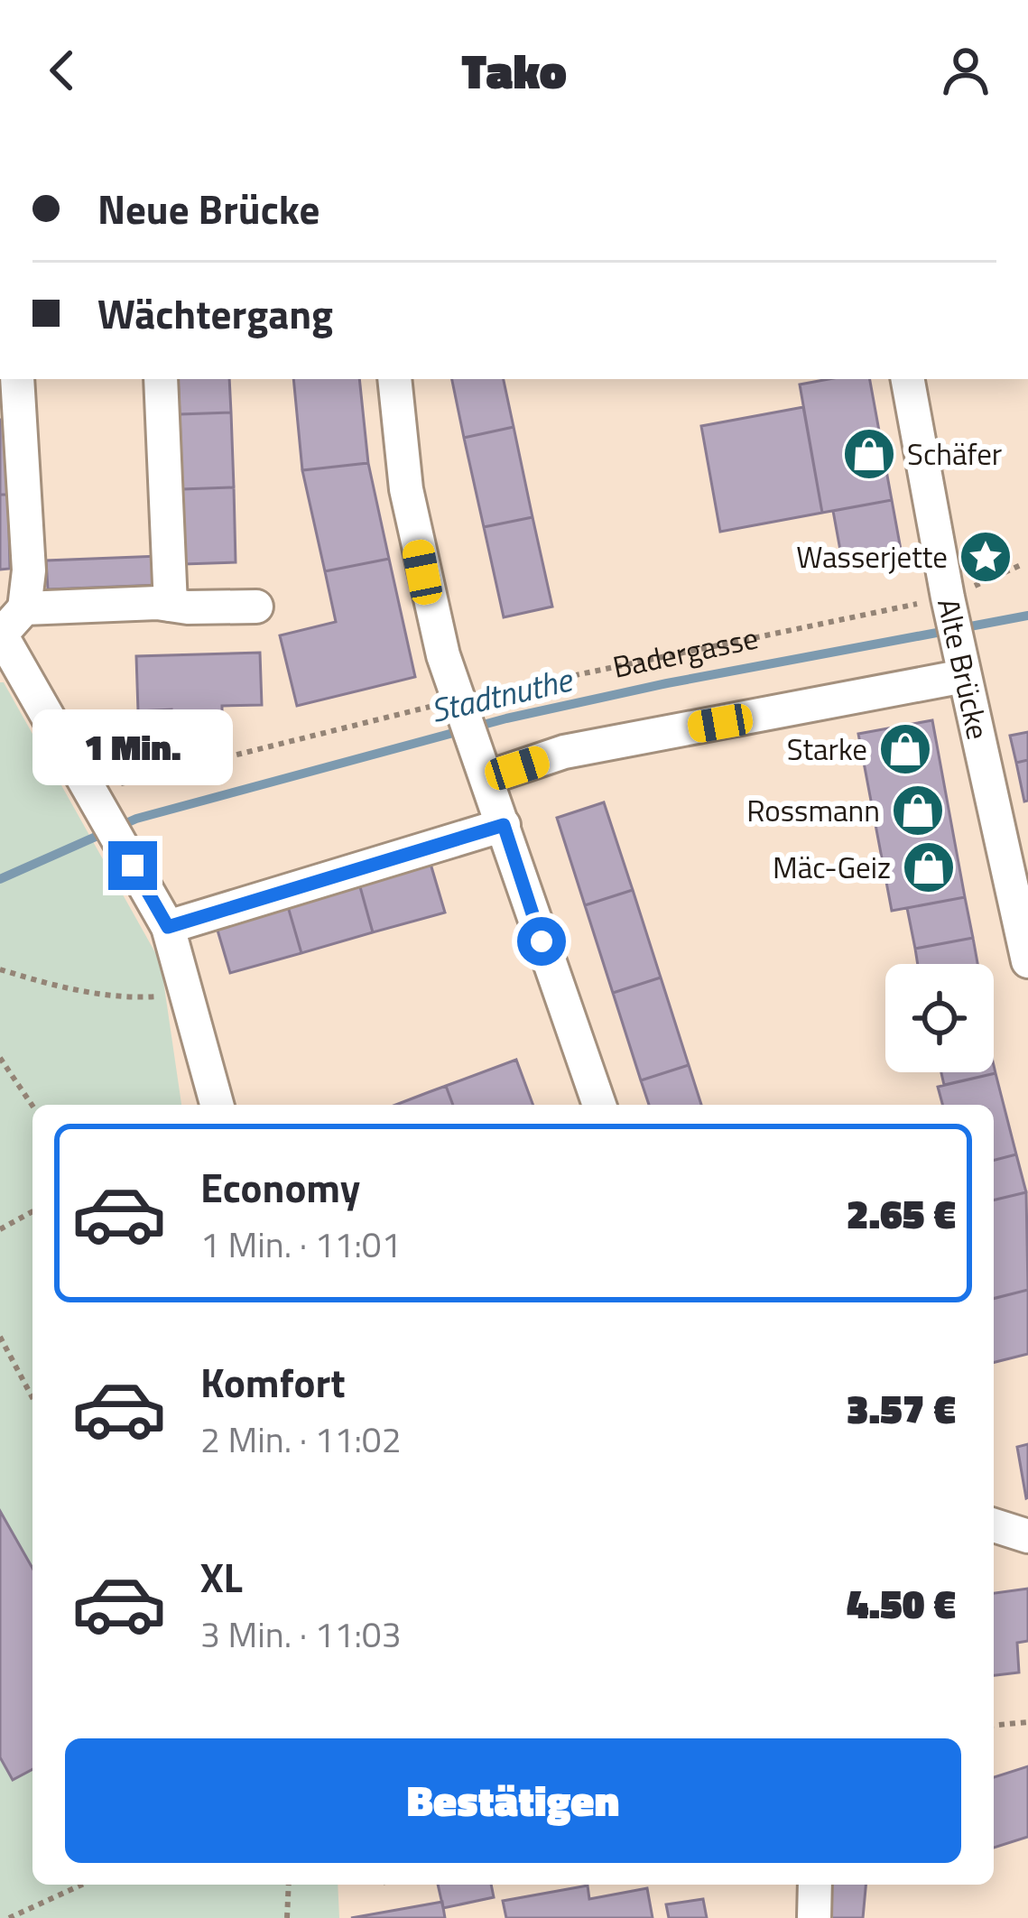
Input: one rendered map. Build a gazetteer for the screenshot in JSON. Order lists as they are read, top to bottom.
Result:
{
  "streets": {
    "street": ["Alte Brücke"],
    "path": ["Badergasse"]
  },
  "crossings": [
    ["Badergasse", "Alte Brücke"]
  ],
  "water": ["Stadtnuthe"],
  "places": {
    "shop": [
      "Schäfer",
      "Starke",
      "Rossmann",
      "Mäc-Geiz"
    ],
    "place": ["Wasserjette"]
  },
  "page": {
    "header": "Tako",
    "banner": ["Neue Brücke", "Wächtergang"],
    "bubble": "1 Min.",
    "list": [
      {
        "name": "Economy",
        "note": "1 Min. · 11:01",
        "value": "2.65 €"
      },
      {
        "name": "Komfort",
        "note": "2 Min. · 11:02",
        "value": "3.57 €"
      },
      {
        "name": "XL",
        "note": "3 Min. · 11:03",
        "value": "4.50 €"
      }
    ],
    "buttons": "Bestätigen"
  }
}
